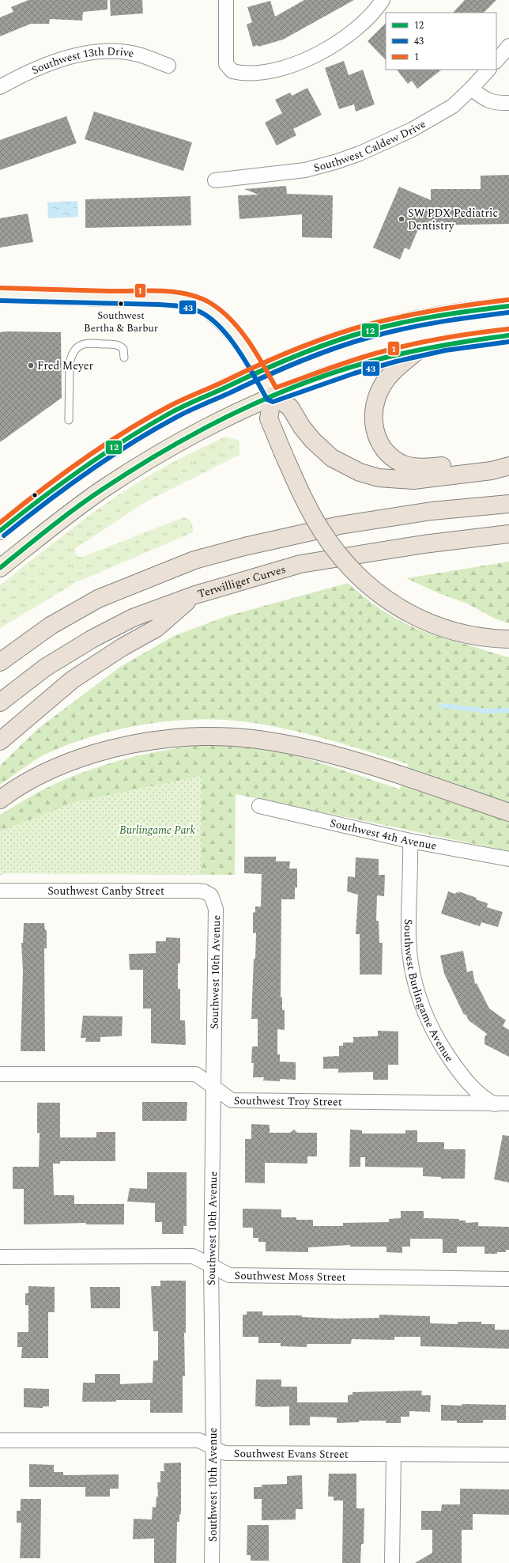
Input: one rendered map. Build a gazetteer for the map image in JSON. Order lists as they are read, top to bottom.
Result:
{
  "streets": {
    "highway": ["Terwilliger Curves"],
    "street": [
      "Southwest 13th Drive",
      "Southwest Caldew Drive",
      "Southwest 4th Avenue",
      "Southwest Canby Street",
      "Southwest 10th Avenue",
      "Southwest Burlingame Avenue",
      "Southwest Troy Street",
      "Southwest Moss Street",
      "Southwest Evans Street"
    ]
  },
  "crossings": [
    ["Southwest 4th Avenue", "Southwest Burlingame Avenue"],
    ["Southwest Canby Street", "Southwest 10th Avenue"],
    ["Southwest 10th Avenue", "Southwest Troy Street"],
    ["Southwest 10th Avenue", "Southwest Moss Street"],
    ["Southwest 10th Avenue", "Southwest Evans Street"],
    ["Southwest Burlingame Avenue", "Southwest Troy Street"]
  ],
  "parks": ["Burlingame Park"],
  "places": ["SW PDX Pediatric Dentistry", "Southwest Bertha & Barbur", "Fred Meyer"],
  "lines": ["transit line 1", "transit line 43", "transit line 12"],
  "legend": ["12", "43", "1"]
}
